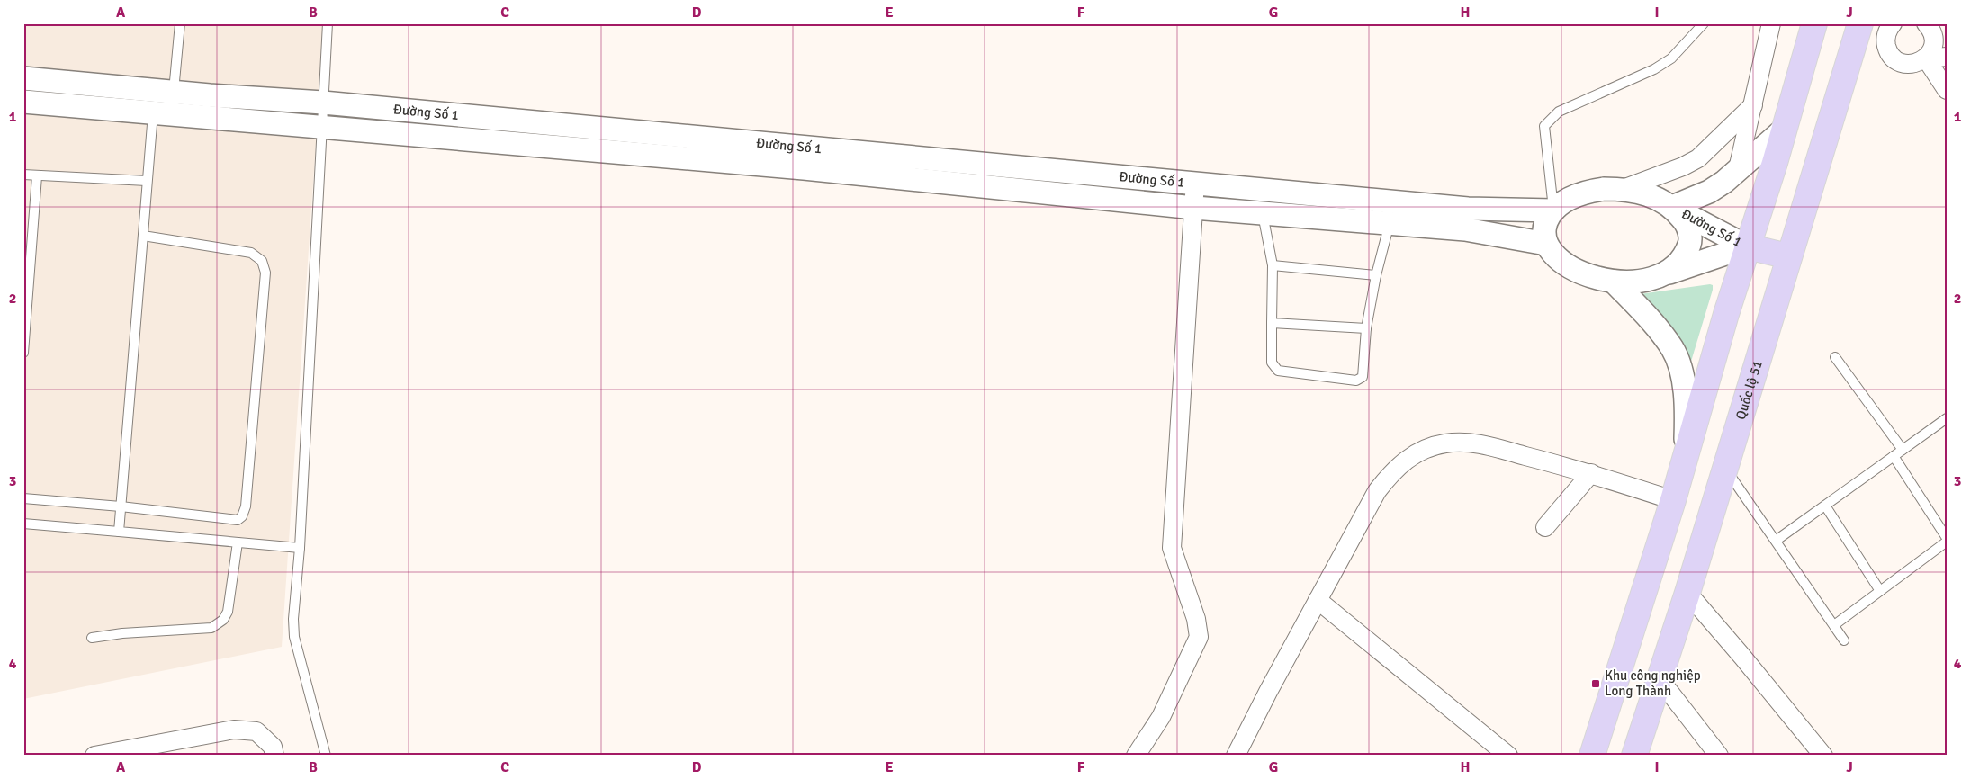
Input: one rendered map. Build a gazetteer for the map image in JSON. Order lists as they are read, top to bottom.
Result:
{
  "streets": {
    "highway": ["Quốc lộ 51"],
    "street": ["Đường Số 1"]
  },
  "places": {
    "transit": ["Khu công nghiệp Long Thành"]
  },
  "grid": {
    "columns": [
      "A",
      "B",
      "C",
      "D",
      "E",
      "F",
      "G",
      "H",
      "I",
      "J"
    ],
    "rows": [
      "1",
      "2",
      "3",
      "4"
    ]
  }
}
